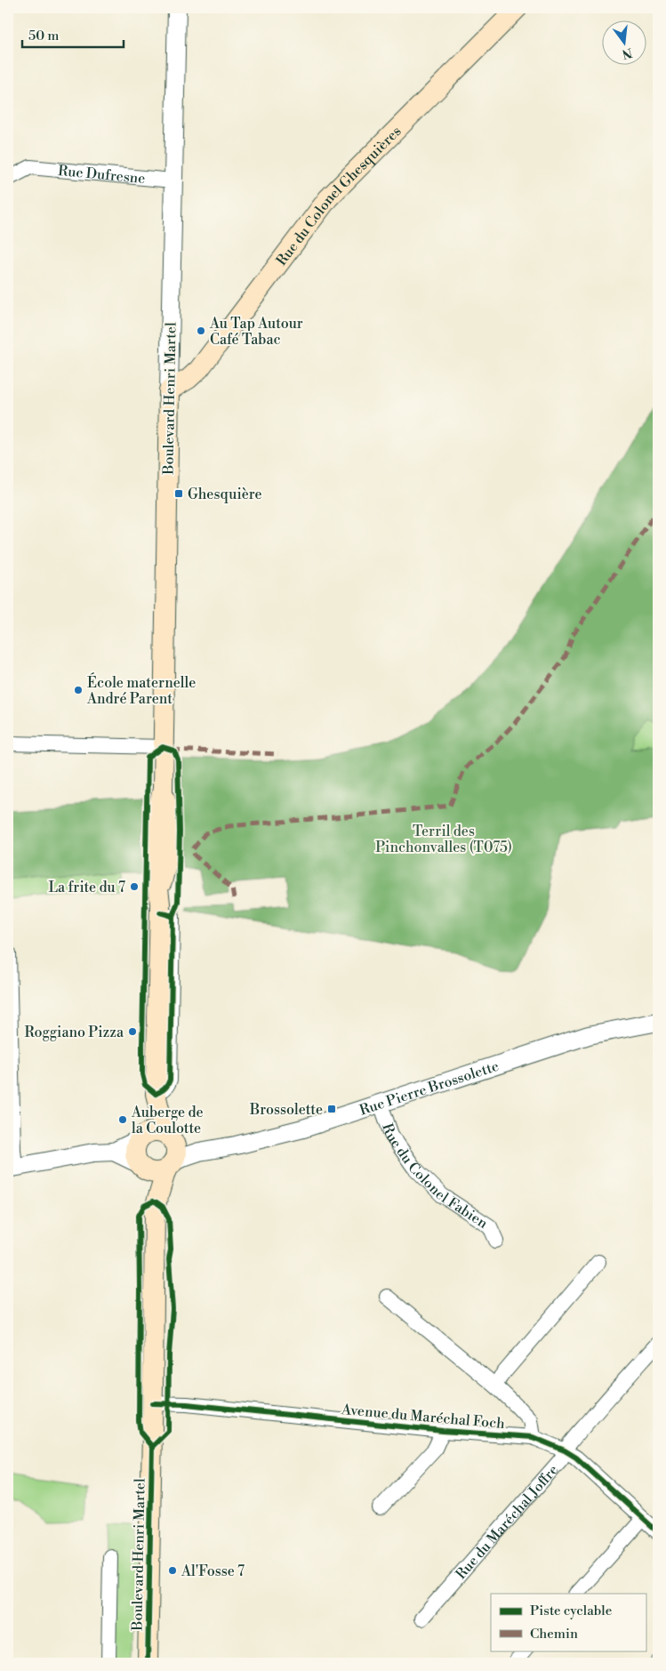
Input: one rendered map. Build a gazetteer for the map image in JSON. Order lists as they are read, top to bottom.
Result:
{
  "streets": {
    "main road": ["Rue du Colonel Ghesquières", "Boulevard Henri Martel"],
    "street": [
      "Rue Dufresne",
      "Rue Pierre Brossolette",
      "Rue du Colonel Fabien",
      "Avenue du Maréchal Foch",
      "Rue du Maréchal Joffre"
    ]
  },
  "crossings": [
    ["Rue Dufresne", "Boulevard Henri Martel"],
    ["Rue du Colonel Ghesquières", "Boulevard Henri Martel"],
    ["Boulevard Henri Martel", "Rue Pierre Brossolette"],
    ["Boulevard Henri Martel", "Avenue du Maréchal Foch"],
    ["Rue Pierre Brossolette", "Rue du Colonel Fabien"],
    ["Avenue du Maréchal Foch", "Rue du Maréchal Joffre"]
  ],
  "parks": ["Terril des Pinchonvalles (T075)"],
  "places": {
    "other": [
      "Au Tap Autour Café Tabac",
      "École maternelle André Parent",
      "La frite du 7",
      "Roggiano Pizza",
      "Auberge de la Coulotte",
      "Al'Fosse 7"
    ],
    "transit": ["Ghesquière", "Brossolette"]
  },
  "legend": ["Piste cyclable", "Chemin"],
  "scale_bar": "50 m",
  "north": "bottom"
}
